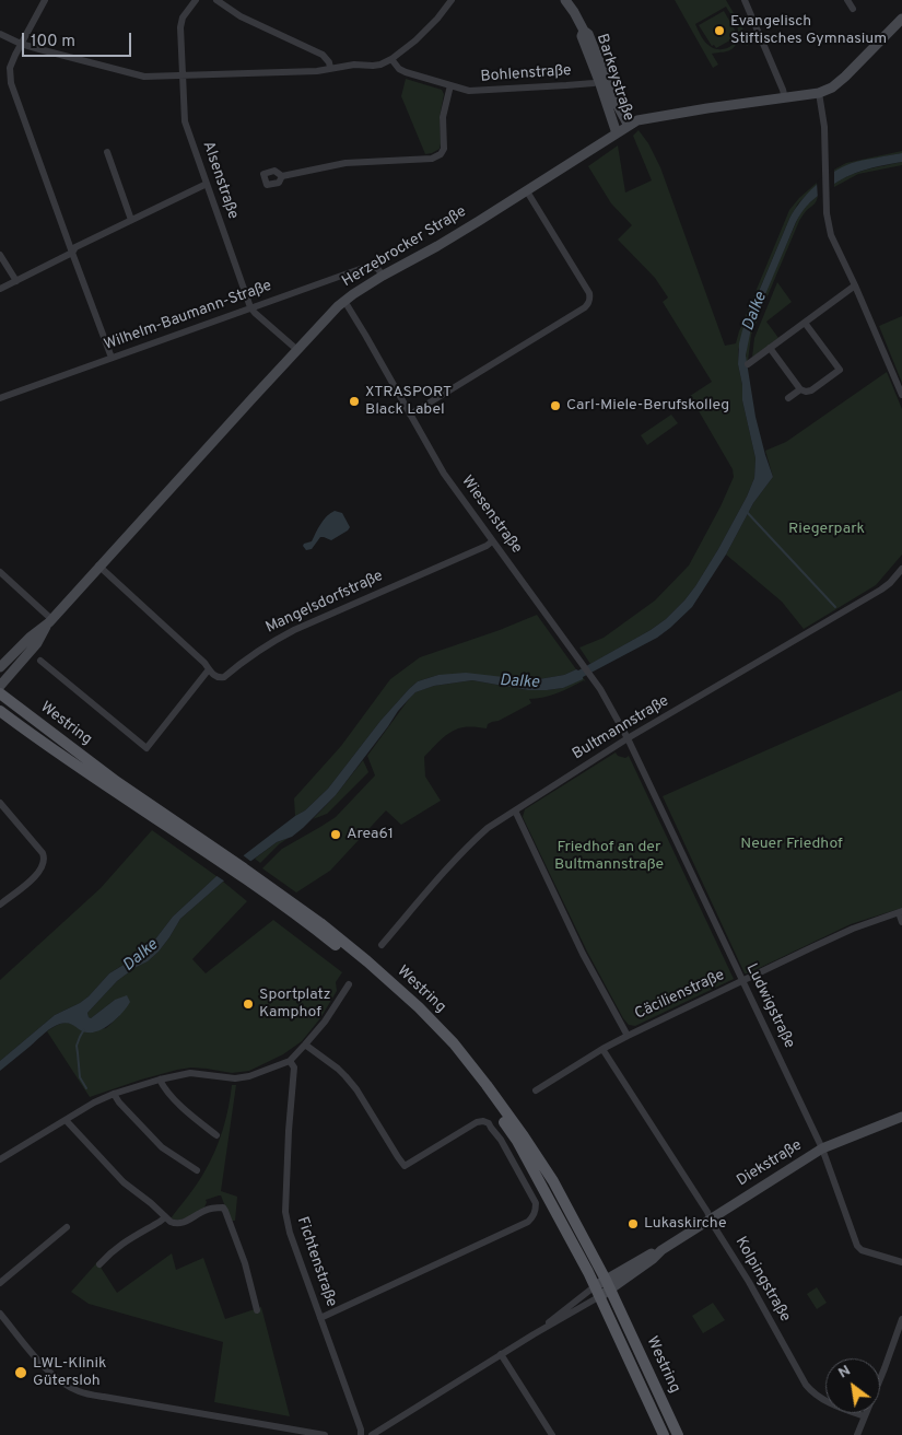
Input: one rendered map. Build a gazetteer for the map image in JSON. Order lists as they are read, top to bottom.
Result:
{
  "streets": {
    "main road": ["Westring"],
    "street": [
      "Bohlenstraße",
      "Barkeystraße",
      "Alsenstraße",
      "Herzebrocker Straße",
      "Wilhelm-Baumann-Straße",
      "Wiesenstraße",
      "Mangelsdorfstraße",
      "Bultmannstraße",
      "Cäcilienstraße",
      "Ludwigstraße",
      "Diekstraße",
      "Fichtenstraße",
      "Kolpingstraße"
    ]
  },
  "crossings": [
    ["Bohlenstraße", "Barkeystraße"],
    ["Barkeystraße", "Herzebrocker Straße"],
    ["Alsenstraße", "Herzebrocker Straße"],
    ["Alsenstraße", "Wilhelm-Baumann-Straße"],
    ["Herzebrocker Straße", "Wilhelm-Baumann-Straße"],
    ["Herzebrocker Straße", "Wiesenstraße"],
    ["Wiesenstraße", "Mangelsdorfstraße"],
    ["Wiesenstraße", "Bultmannstraße"],
    ["Wiesenstraße", "Ludwigstraße"],
    ["Westring", "Diekstraße"],
    ["Bultmannstraße", "Ludwigstraße"],
    ["Cäcilienstraße", "Ludwigstraße"],
    ["Cäcilienstraße", "Kolpingstraße"],
    ["Ludwigstraße", "Diekstraße"],
    ["Diekstraße", "Kolpingstraße"]
  ],
  "water": ["Dalke"],
  "parks": ["Riegerpark", "Neuer Friedhof", "Friedhof an der Bultmannstraße"],
  "places": [
    "Evangelisch Stiftisches Gymnasium",
    "XTRASPORT Black Label",
    "Carl-Miele-Berufskolleg",
    "Area61",
    "Sportplatz Kamphof",
    "Lukaskirche",
    "LWL-Klinik Gütersloh"
  ],
  "scale_bar": "100 m",
  "north": "top left"
}
